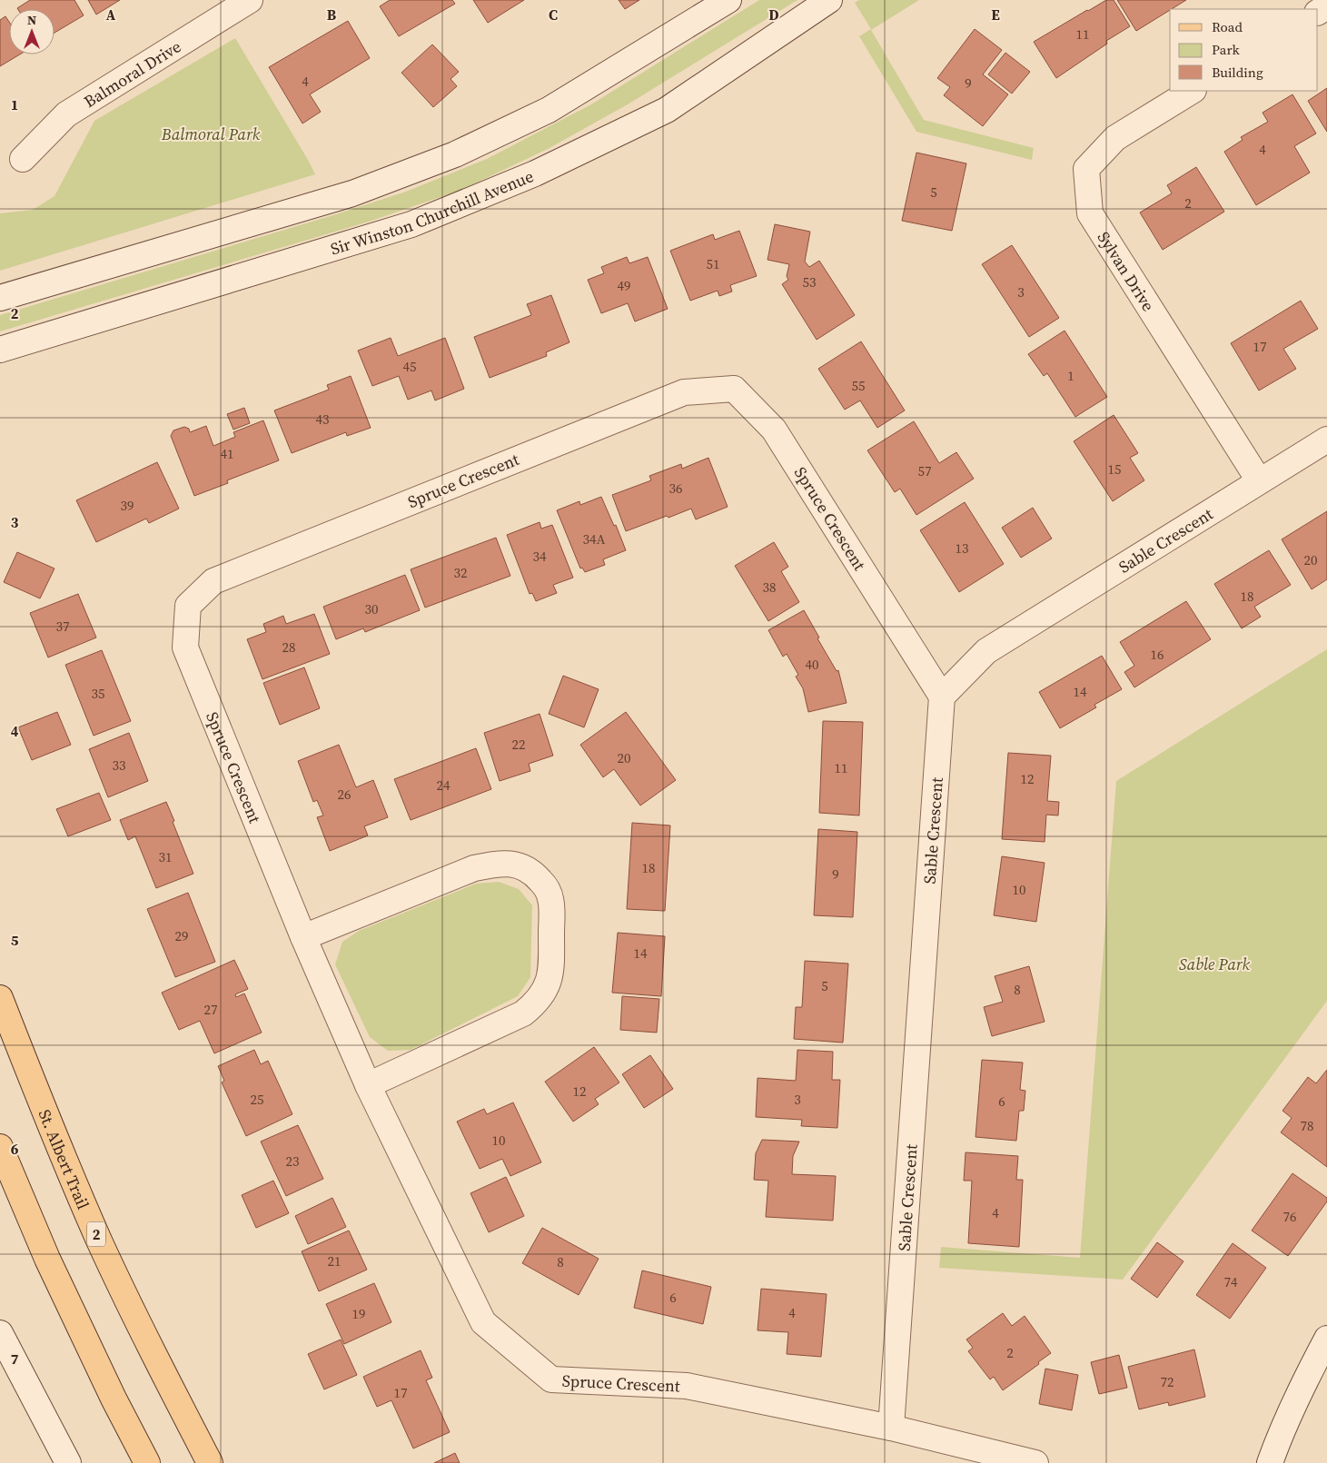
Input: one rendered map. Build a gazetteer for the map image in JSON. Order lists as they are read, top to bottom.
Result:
{
  "streets": {
    "main road": ["St. Albert Trail", "2"],
    "street": [
      "Balmoral Drive",
      "Sir Winston Churchill Avenue",
      "Sylvan Drive",
      "Spruce Crescent",
      "Sable Crescent"
    ]
  },
  "crossings": [
    ["Sylvan Drive", "Sable Crescent"],
    ["Spruce Crescent", "Sable Crescent"]
  ],
  "parks": ["Balmoral Park", "Sable Park"],
  "house_numbers": [
    "11",
    "4",
    "9",
    "4",
    "5",
    "2",
    "51",
    "53",
    "49",
    "3",
    "17",
    "45",
    "1",
    "55",
    "43",
    "41",
    "15",
    "57",
    "36",
    "39",
    "34A",
    "13",
    "34",
    "20",
    "32",
    "38",
    "18",
    "30",
    "37",
    "28",
    "16",
    "40",
    "14",
    "35",
    "22",
    "20",
    "33",
    "11",
    "12",
    "24",
    "26",
    "31",
    "18",
    "9",
    "10",
    "29",
    "14",
    "5",
    "8",
    "27",
    "12",
    "25",
    "3",
    "6",
    "78",
    "10",
    "23",
    "4",
    "76",
    "21",
    "8",
    "74",
    "6",
    "4",
    "19",
    "2",
    "72",
    "17"
  ],
  "legend": ["Road", "Park", "Building"],
  "north": "top",
  "grid": {
    "columns": [
      "A",
      "B",
      "C",
      "D",
      "E"
    ],
    "rows": [
      "1",
      "2",
      "3",
      "4",
      "5",
      "6",
      "7"
    ]
  }
}
